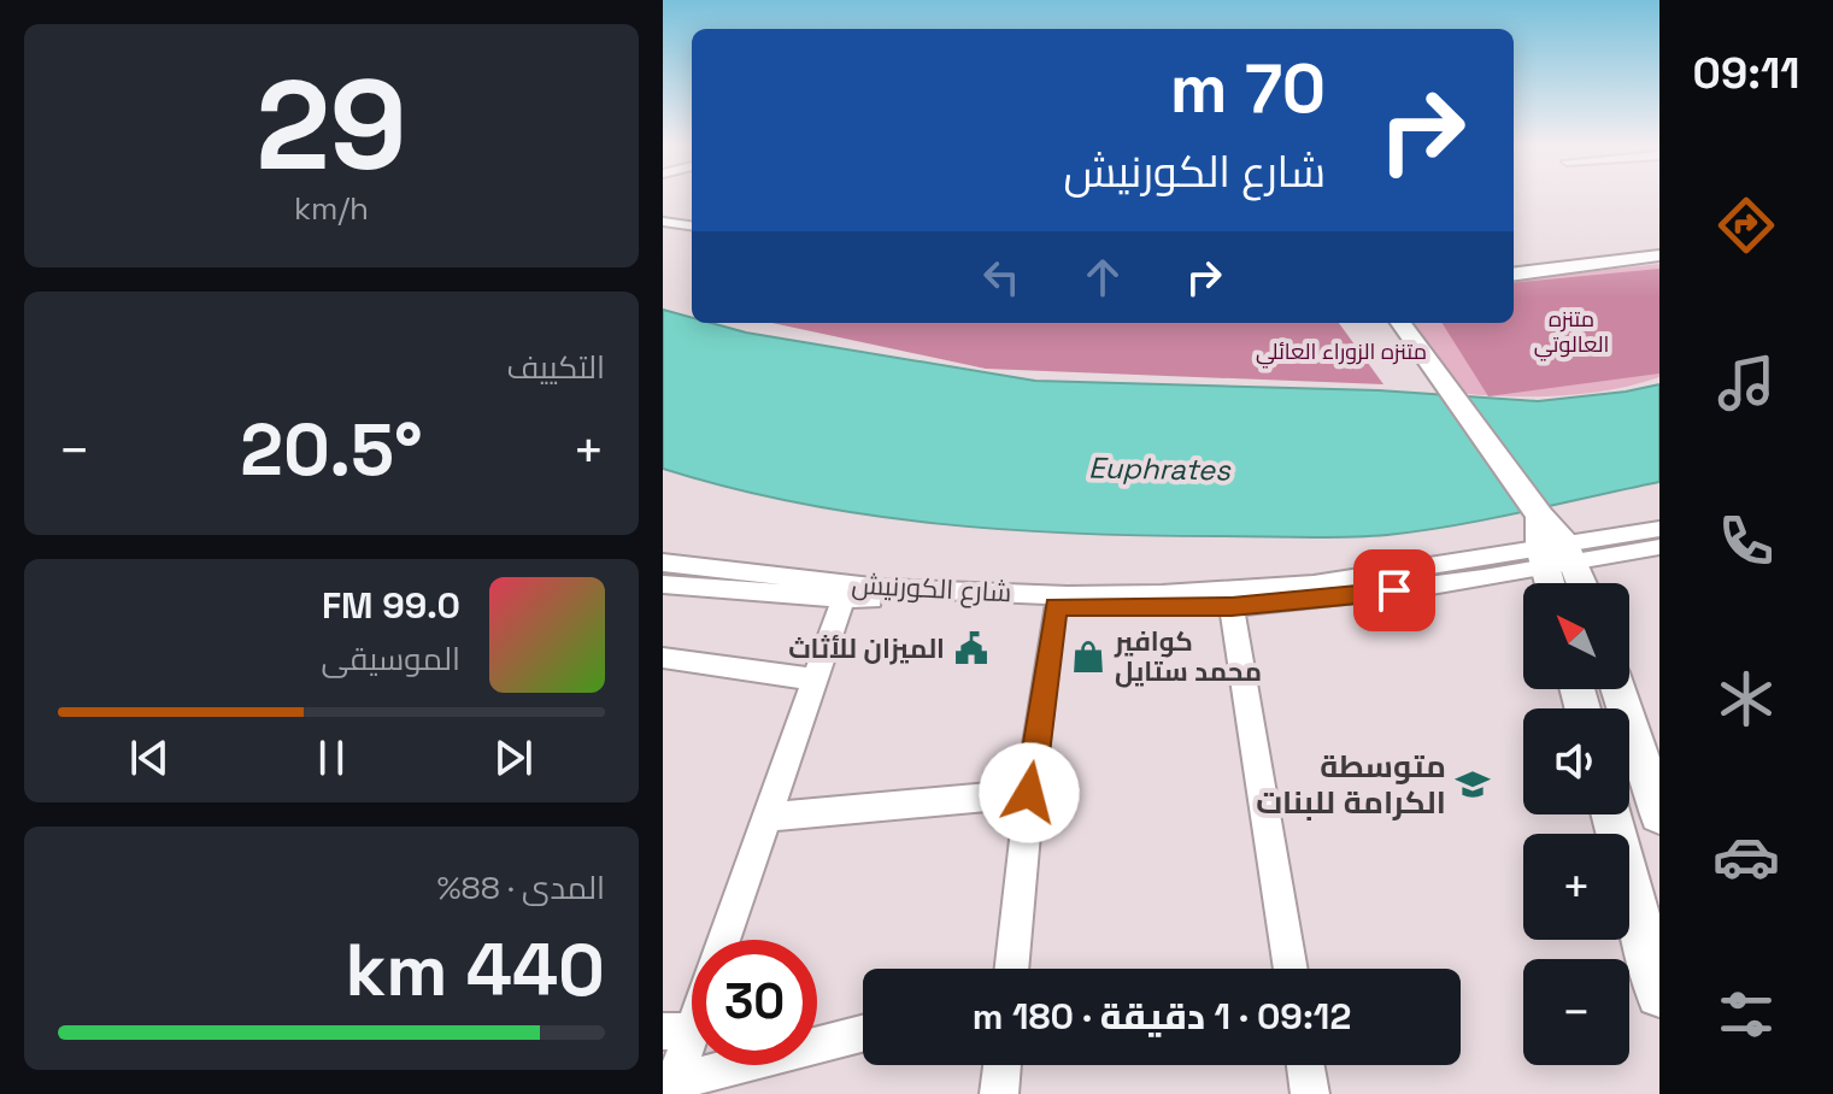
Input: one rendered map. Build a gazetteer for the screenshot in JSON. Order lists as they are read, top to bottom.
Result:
{
  "streets": {
    "street": ["شارع الكورنيش"]
  },
  "water": ["Euphrates"],
  "parks": ["متنزه العالوتي", "متنزه الزوراء العائلي"],
  "places": {
    "public building": ["الميزان للأثاث"],
    "shop": ["كوافير محمد ستايل"],
    "school or university": ["متوسطة الكرامة للبنات"]
  },
  "north": "top left",
  "page": {
    "tabs": "09:11",
    "tile": [
      ["29", "km/h"],
      "التكييف",
      ["المدى · 88%", "440 km"]
    ],
    "turn": ["70 m", "شارع الكورنيش"],
    "heat": ["−", "20.5°", "+"],
    "song": ["99.0 FM", "الموسيقى"],
    "map_buttons": ["+", "−"],
    "limit": "30",
    "trip": "09:12 · 1 دقيقة · 180 m"
  }
}
